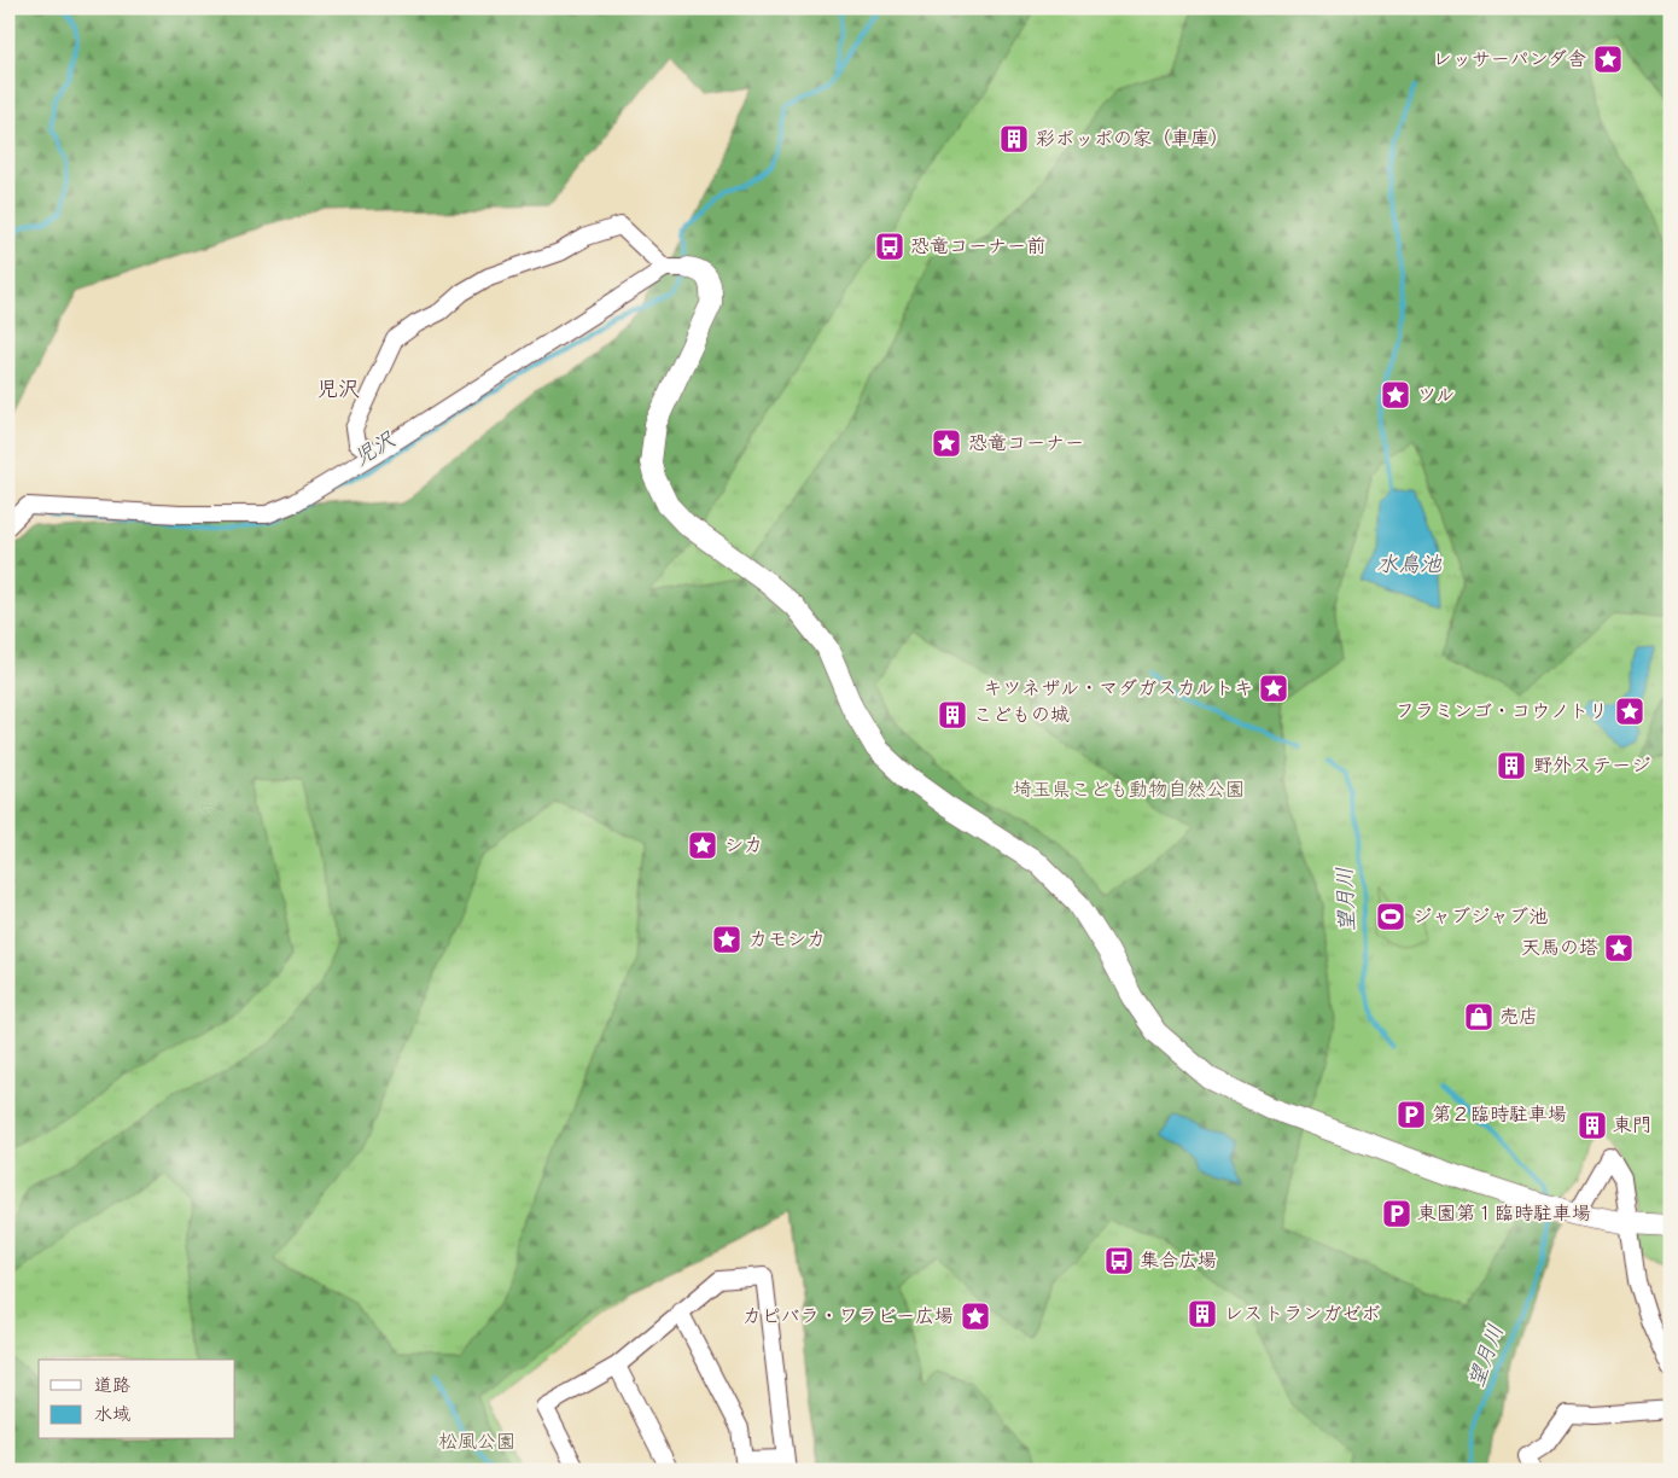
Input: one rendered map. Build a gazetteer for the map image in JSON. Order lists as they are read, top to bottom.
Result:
{
  "districts": ["児沢"],
  "water": ["児沢", "水鳥池", "望月川"],
  "parks": ["埼玉県こども動物自然公園", "松風公園"],
  "places": {
    "place": [
      "レッサーパンダ舎",
      "ツル",
      "恐竜コーナー",
      "キツネザル・マダガスカルトキ",
      "フラミンゴ・コウノトリ",
      "シカ",
      "カモシカ",
      "天馬の塔",
      "カピバラ・ワラビー広場"
    ],
    "building": [
      "彩ポッポの家（車庫）",
      "こどもの城",
      "野外ステージ",
      "東門",
      "レストランガゼボ"
    ],
    "bus stop": ["恐竜コーナー前", "集合広場"],
    "sports": ["ジャブジャブ池"],
    "shop": ["売店"],
    "parking": ["第２臨時駐車場", "東園第１臨時駐車場"]
  },
  "legend": ["道路", "水域"]
}
